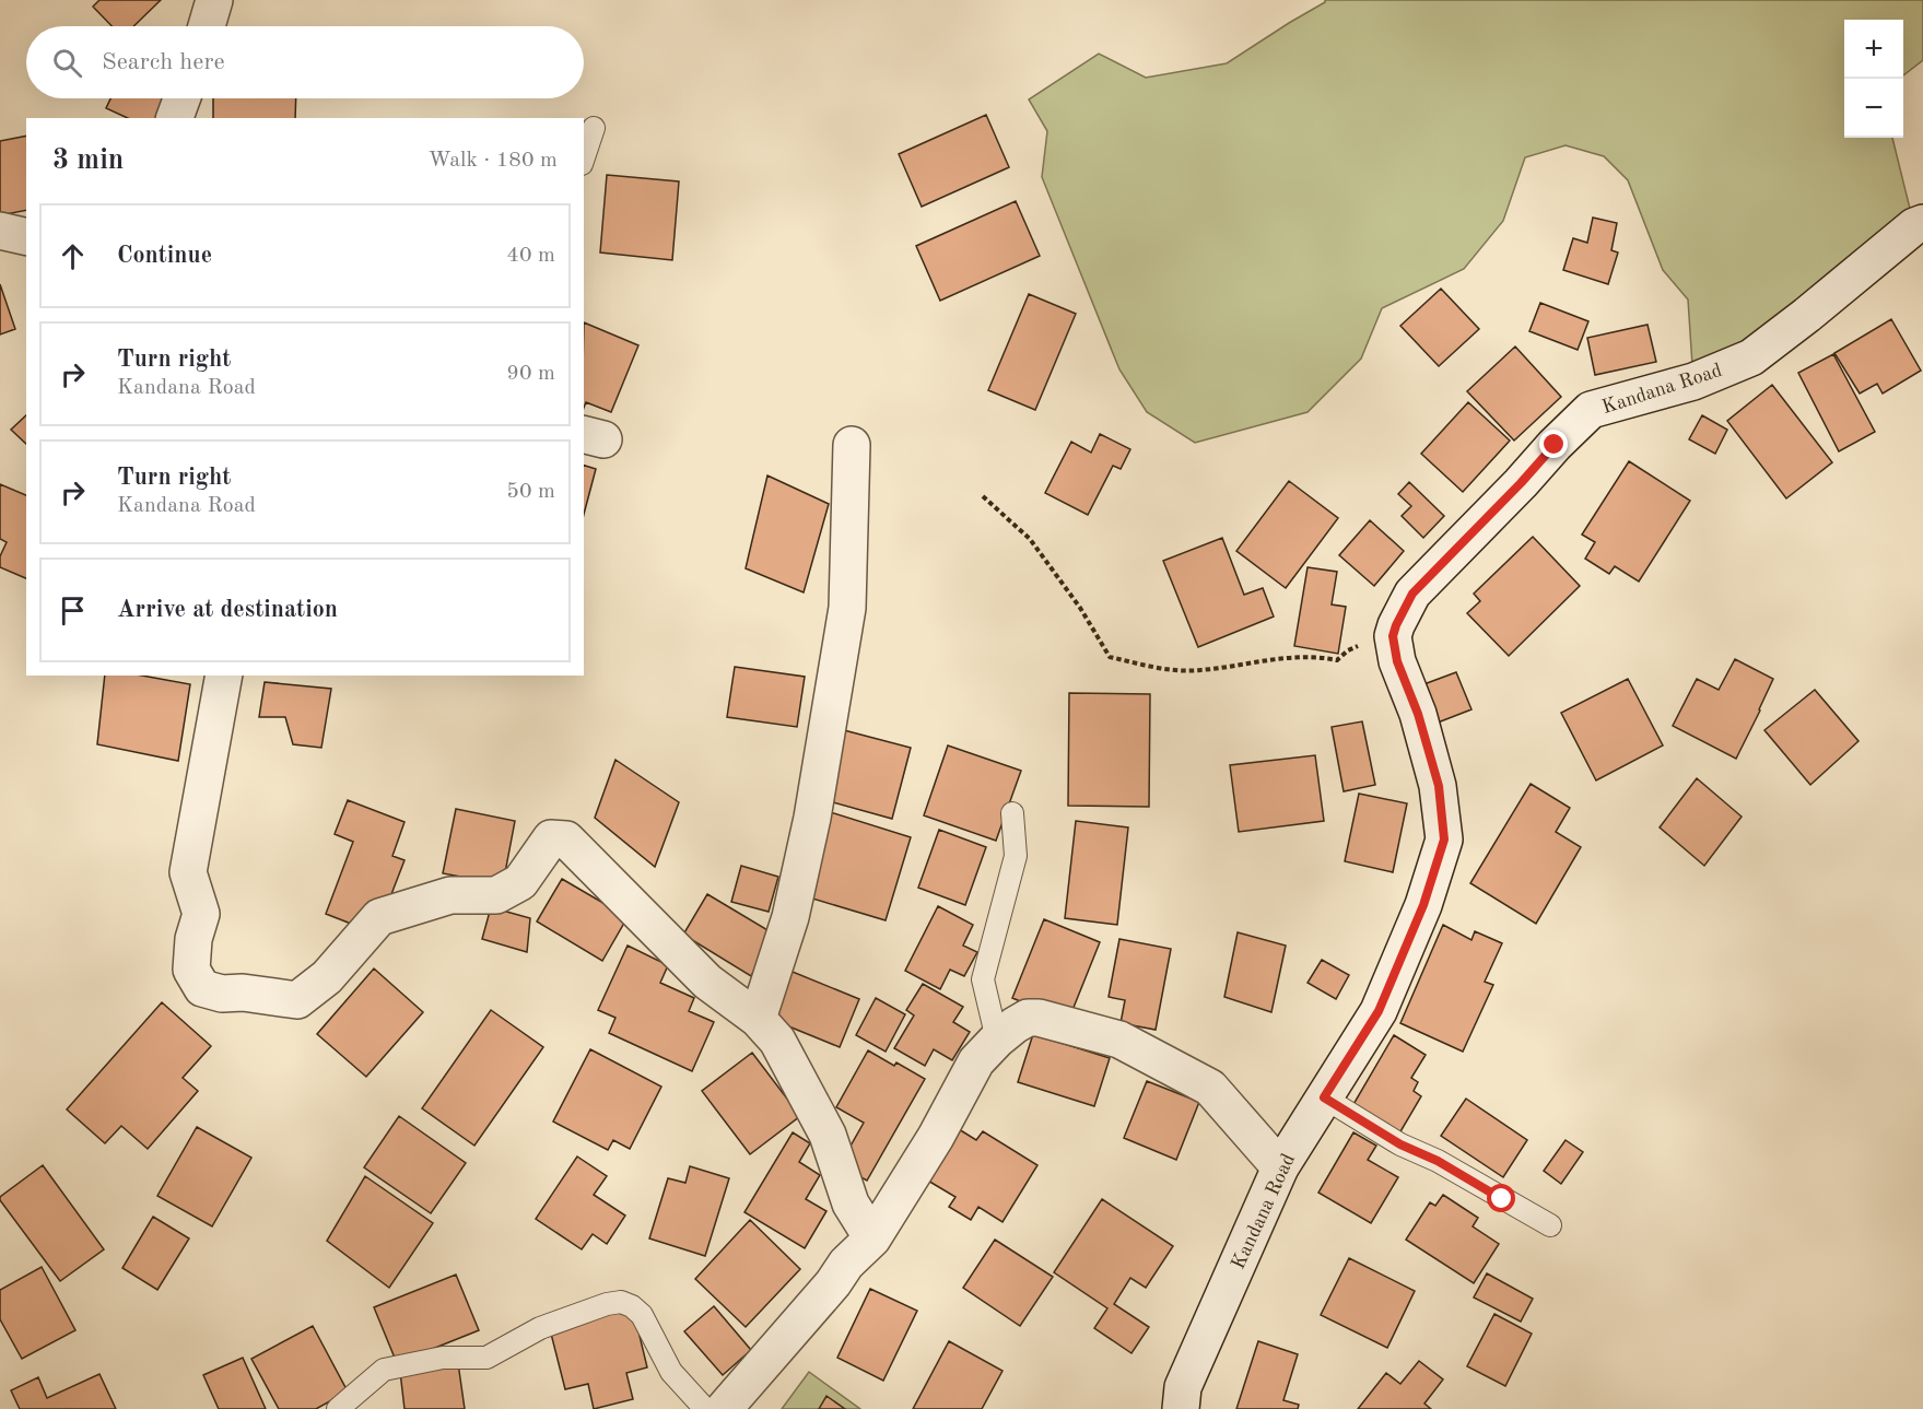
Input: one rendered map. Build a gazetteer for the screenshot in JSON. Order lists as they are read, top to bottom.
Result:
{
  "streets": {
    "street": ["Kandana Road"]
  },
  "page": {
    "map_buttons": ["+", "−"],
    "search": "Search here",
    "heading": ["3 min", "Walk · 180 m"],
    "list": [
      ["Continue", "40 m"],
      ["Turn right", "Kandana Road", "90 m"],
      ["Turn right", "Kandana Road", "50 m"],
      "Arrive at destination"
    ]
  }
}
